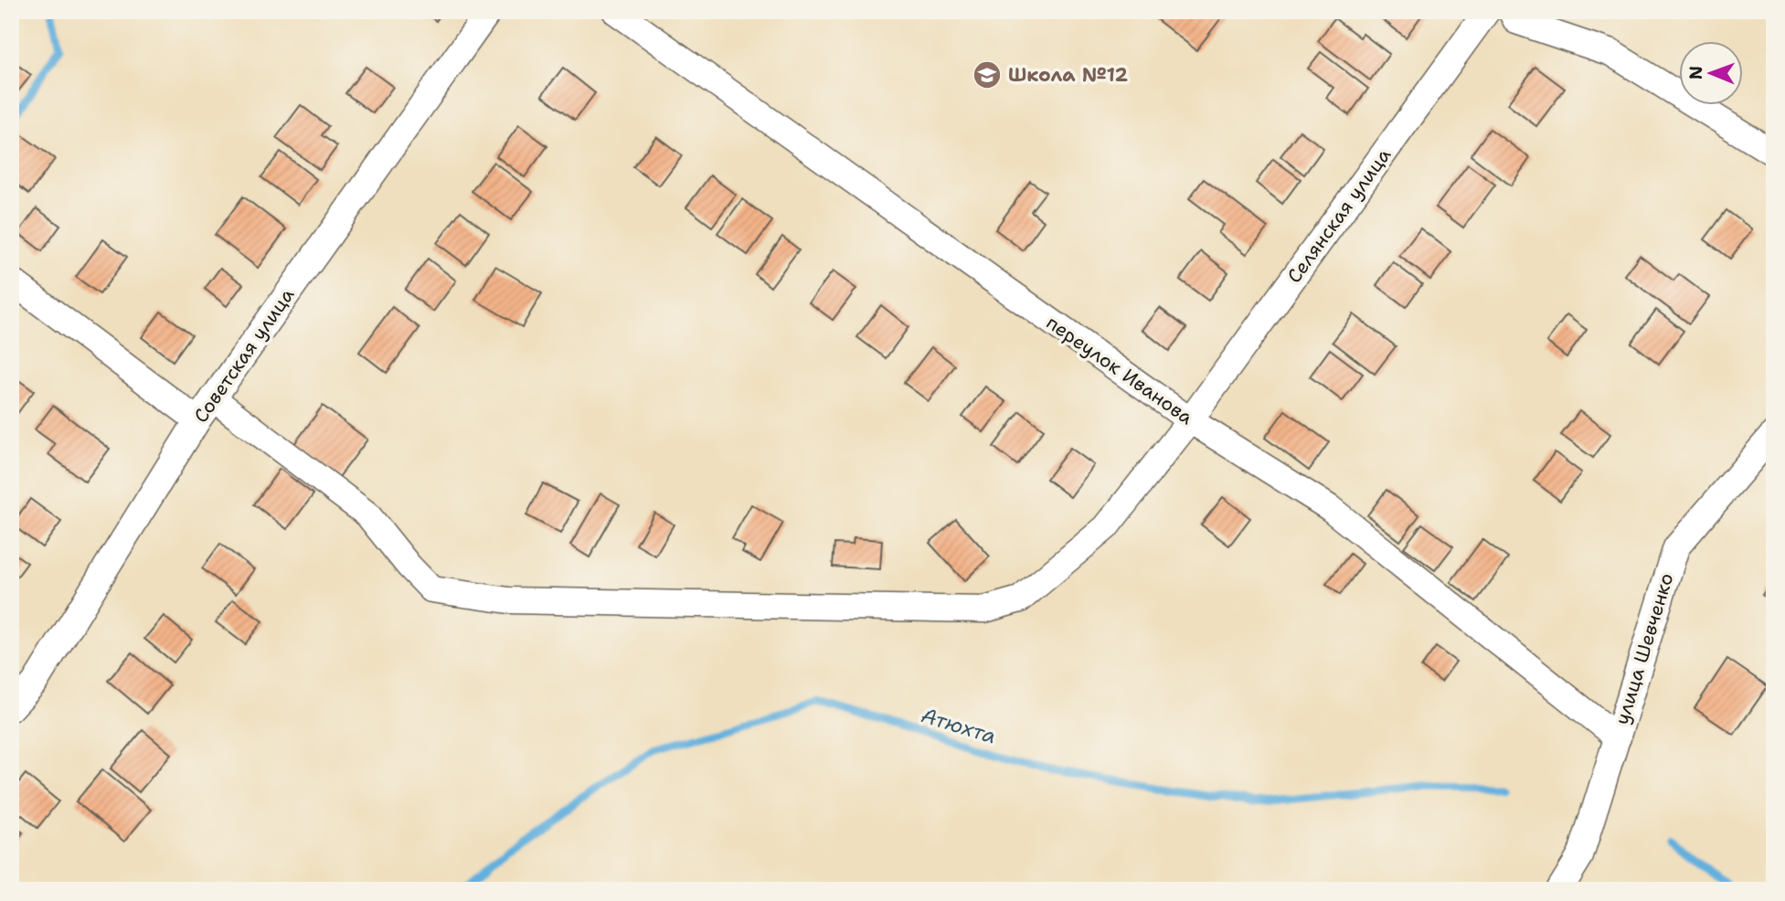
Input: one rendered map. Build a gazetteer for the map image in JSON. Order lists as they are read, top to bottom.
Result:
{
  "streets": {
    "street": [
      "Селянская улица",
      "Советская улица",
      "переулок Иванова",
      "улица Шевченко"
    ]
  },
  "crossings": [
    ["Селянская улица", "Советская улица"],
    ["Селянская улица", "переулок Иванова"],
    ["переулок Иванова", "улица Шевченко"]
  ],
  "water": ["Атюхта"],
  "places": {
    "school or university": ["Школа №12"]
  },
  "north": "left"
}
